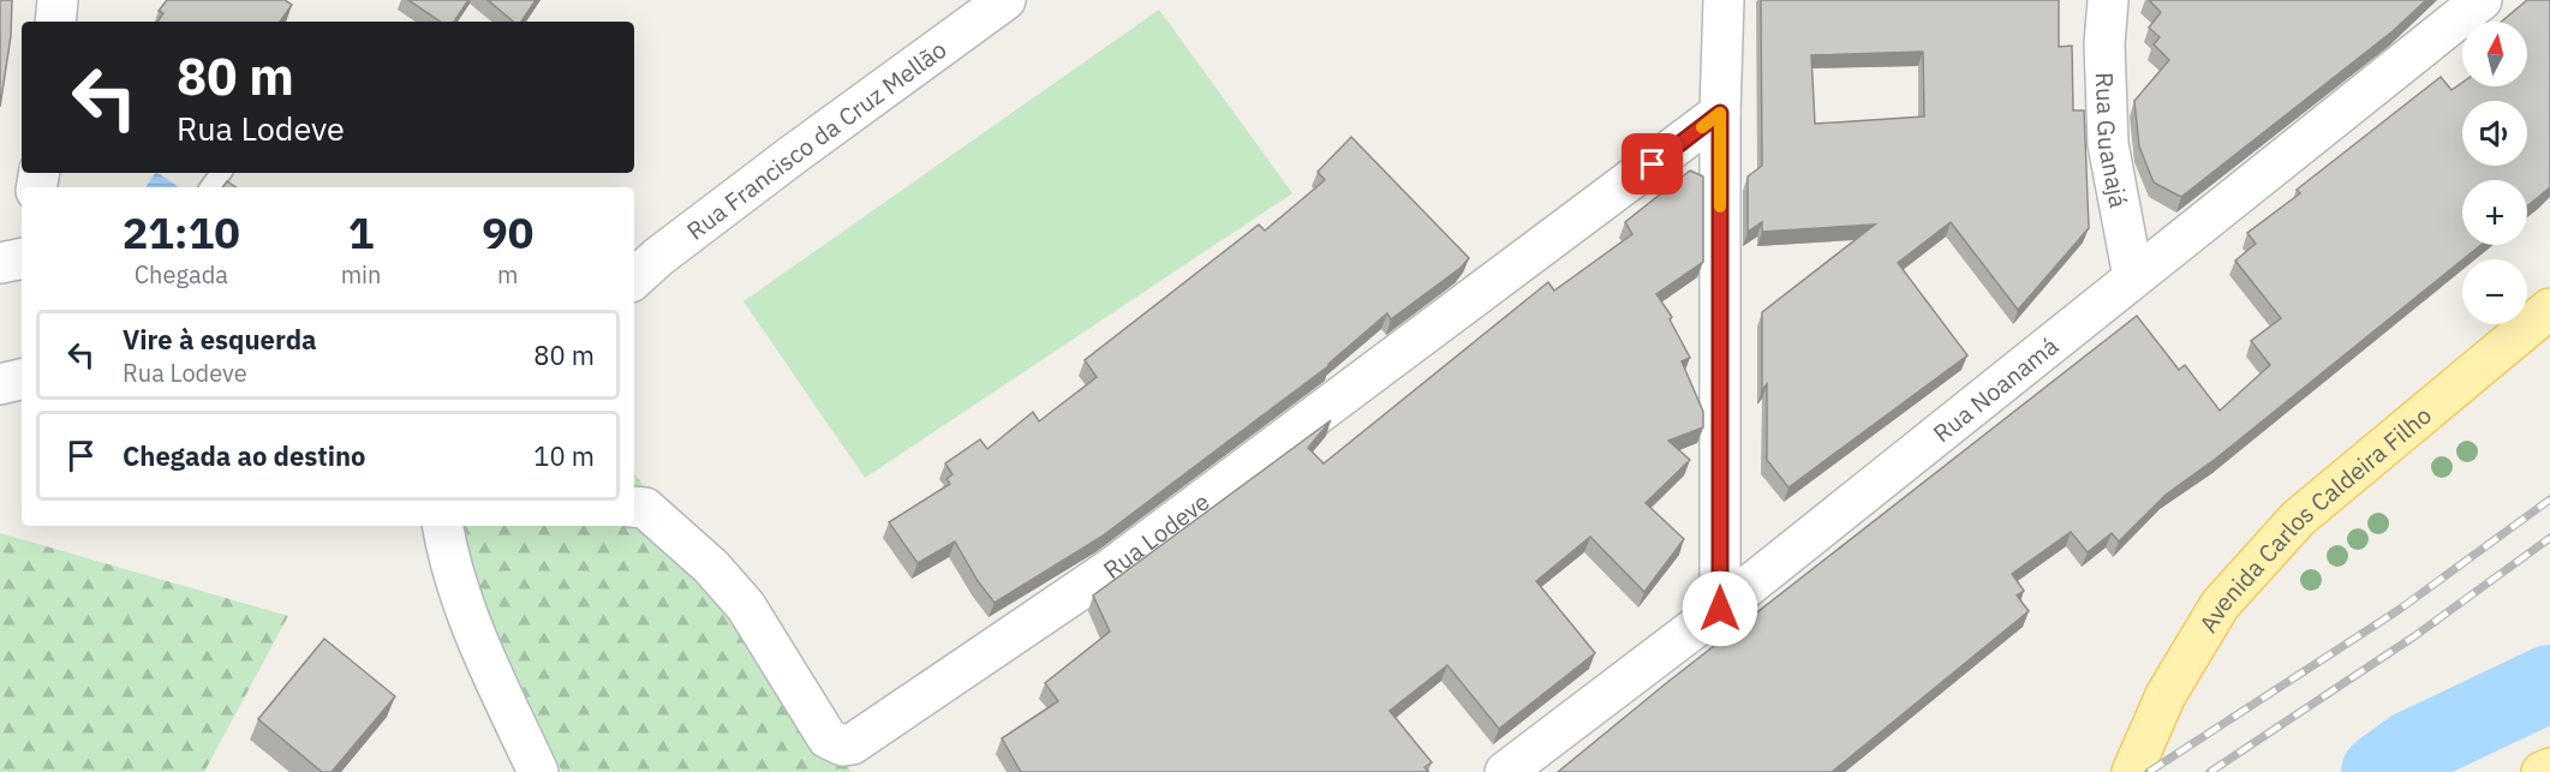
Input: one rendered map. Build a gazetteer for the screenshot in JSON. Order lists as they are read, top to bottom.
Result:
{
  "streets": {
    "main road": ["Avenida Carlos Caldeira Filho"],
    "street": [
      "Rua Francisco da Cruz Mellão",
      "Rua Guanajá",
      "Rua Noanamá",
      "Rua Lodeve"
    ]
  },
  "crossings": [
    ["Rua Guanajá", "Rua Noanamá"]
  ],
  "north": "top",
  "page": {
    "map_buttons": ["+", "−"],
    "turn": ["80 m", "Rua Lodeve"],
    "eta": [
      "21:10",
      "Chegada",
      "1",
      "min",
      "90",
      "m"
    ],
    "list": [
      {
        "name": "Vire à esquerda",
        "note": "Rua Lodeve",
        "value": "80 m"
      },
      {
        "name": "Chegada ao destino",
        "value": "10 m"
      }
    ]
  }
}
